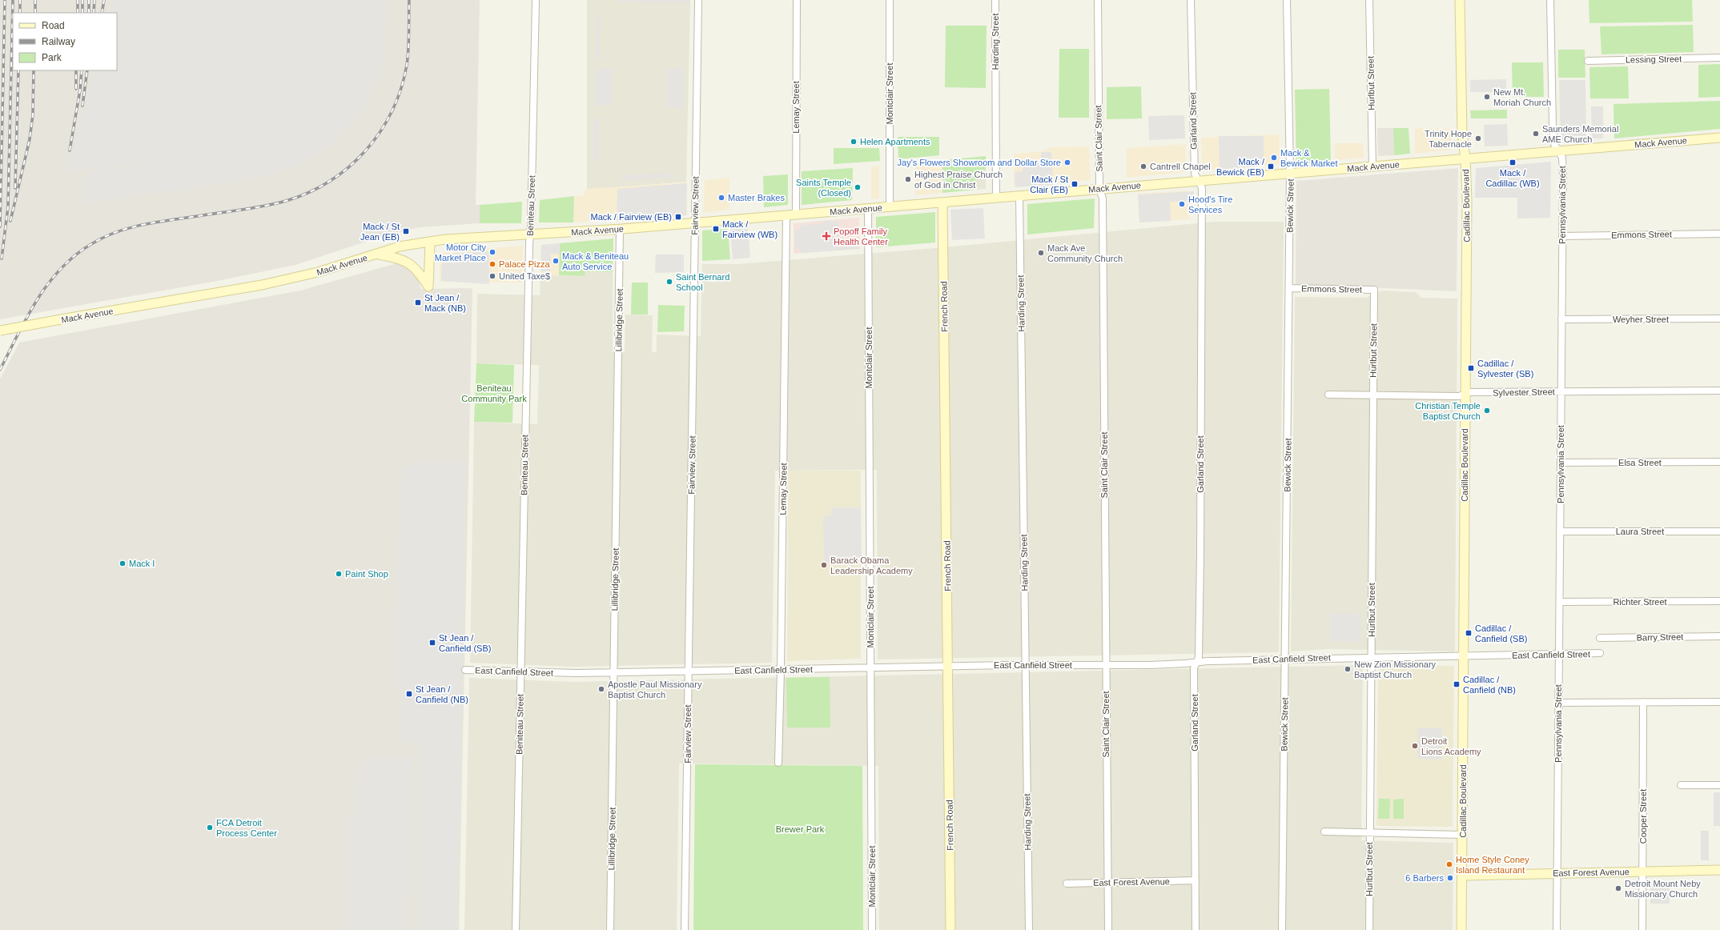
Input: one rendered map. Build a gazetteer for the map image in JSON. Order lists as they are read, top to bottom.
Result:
{
  "streets": {
    "main road": [
      "Mack Avenue",
      "Cadillac Boulevard",
      "French Road",
      "East Forest Avenue"
    ],
    "street": [
      "Harding Street",
      "Lessing Street",
      "Hurlbut Street",
      "Montclair Street",
      "Lemay Street",
      "Garland Street",
      "Saint Clair Street",
      "Pennsylvania Street",
      "Beniteau Street",
      "Fairview Street",
      "Bewick Street",
      "Emmons Street",
      "Weyher Street",
      "Lillibridge Street",
      "Sylvester Street",
      "Elsa Street",
      "Laura Street",
      "Richter Street",
      "Barry Street",
      "East Canfield Street",
      "Cooper Street"
    ]
  },
  "crossings": [
    ["Harding Street", "Mack Avenue"],
    ["Harding Street", "East Canfield Street"],
    ["Hurlbut Street", "Mack Avenue"],
    ["Hurlbut Street", "Emmons Street"],
    ["Hurlbut Street", "Sylvester Street"],
    ["Hurlbut Street", "East Canfield Street"],
    ["Montclair Street", "Mack Avenue"],
    ["Montclair Street", "East Canfield Street"],
    ["Lemay Street", "Mack Avenue"],
    ["Lemay Street", "East Canfield Street"],
    ["Garland Street", "Mack Avenue"],
    ["Garland Street", "East Canfield Street"],
    ["Garland Street", "East Forest Avenue"],
    ["Saint Clair Street", "Mack Avenue"],
    ["Saint Clair Street", "East Canfield Street"],
    ["Saint Clair Street", "East Forest Avenue"],
    ["Mack Avenue", "Pennsylvania Street"],
    ["Mack Avenue", "Beniteau Street"],
    ["Mack Avenue", "Fairview Street"],
    ["Mack Avenue", "Bewick Street"],
    ["Mack Avenue", "Cadillac Boulevard"],
    ["Mack Avenue", "French Road"],
    ["Mack Avenue", "Lillibridge Street"],
    ["Pennsylvania Street", "Emmons Street"],
    ["Pennsylvania Street", "Weyher Street"],
    ["Pennsylvania Street", "Sylvester Street"],
    ["Pennsylvania Street", "Elsa Street"],
    ["Pennsylvania Street", "Laura Street"],
    ["Pennsylvania Street", "Richter Street"],
    ["Pennsylvania Street", "East Canfield Street"],
    ["Pennsylvania Street", "East Forest Avenue"],
    ["Beniteau Street", "East Canfield Street"],
    ["Fairview Street", "East Canfield Street"],
    ["Bewick Street", "Emmons Street"],
    ["Bewick Street", "East Canfield Street"],
    ["Cadillac Boulevard", "Sylvester Street"],
    ["Cadillac Boulevard", "East Canfield Street"],
    ["Cadillac Boulevard", "East Forest Avenue"],
    ["French Road", "East Canfield Street"],
    ["Lillibridge Street", "East Canfield Street"],
    ["Cooper Street", "East Forest Avenue"]
  ],
  "parks": ["Beniteau Community Park", "Brewer Park"],
  "places": {
    "other": [
      "New Mt. Moriah Church",
      "Saunders Memorial AME Church",
      "Trinity Hope Tabernacle",
      "Helen Apartments",
      "Mack & Bewick Market",
      "Jay's Flowers Showroom and Dollar Store",
      "Cantrell Chapel",
      "Highest Praise Church of God in Christ",
      "Saints Temple (Closed)",
      "Master Brakes",
      "Hood's Tire Services",
      "Motor City Market Place",
      "Mack Ave Community Church",
      "Mack & Beniteau Auto Service",
      "Palace Pizza",
      "United Taxe$",
      "Saint Bernard School",
      "Christian Temple Baptist Church",
      "Mack I",
      "Barack Obama Leadership Academy",
      "Paint Shop",
      "New Zion Missionary Baptist Church",
      "Apostle Paul Missionary Baptist Church",
      "Detroit Lions Academy",
      "FCA Detroit Process Center",
      "Home Style Coney Island Restaurant",
      "6 Barbers",
      "Detroit Mount Neby Missionary Church"
    ],
    "transit": [
      "Mack / Cadillac (WB)",
      "Mack / Bewick (EB)",
      "Mack / St Clair (EB)",
      "Mack / Fairview (EB)",
      "Mack / Fairview (WB)",
      "Mack / St Jean (EB)",
      "St Jean / Mack (NB)",
      "Cadillac / Sylvester (SB)",
      "Cadillac / Canfield (SB)",
      "St Jean / Canfield (SB)",
      "Cadillac / Canfield (NB)",
      "St Jean / Canfield (NB)"
    ],
    "health": ["Popoff Family Health Center"]
  },
  "legend": ["Road", "Railway", "Park"]
}
